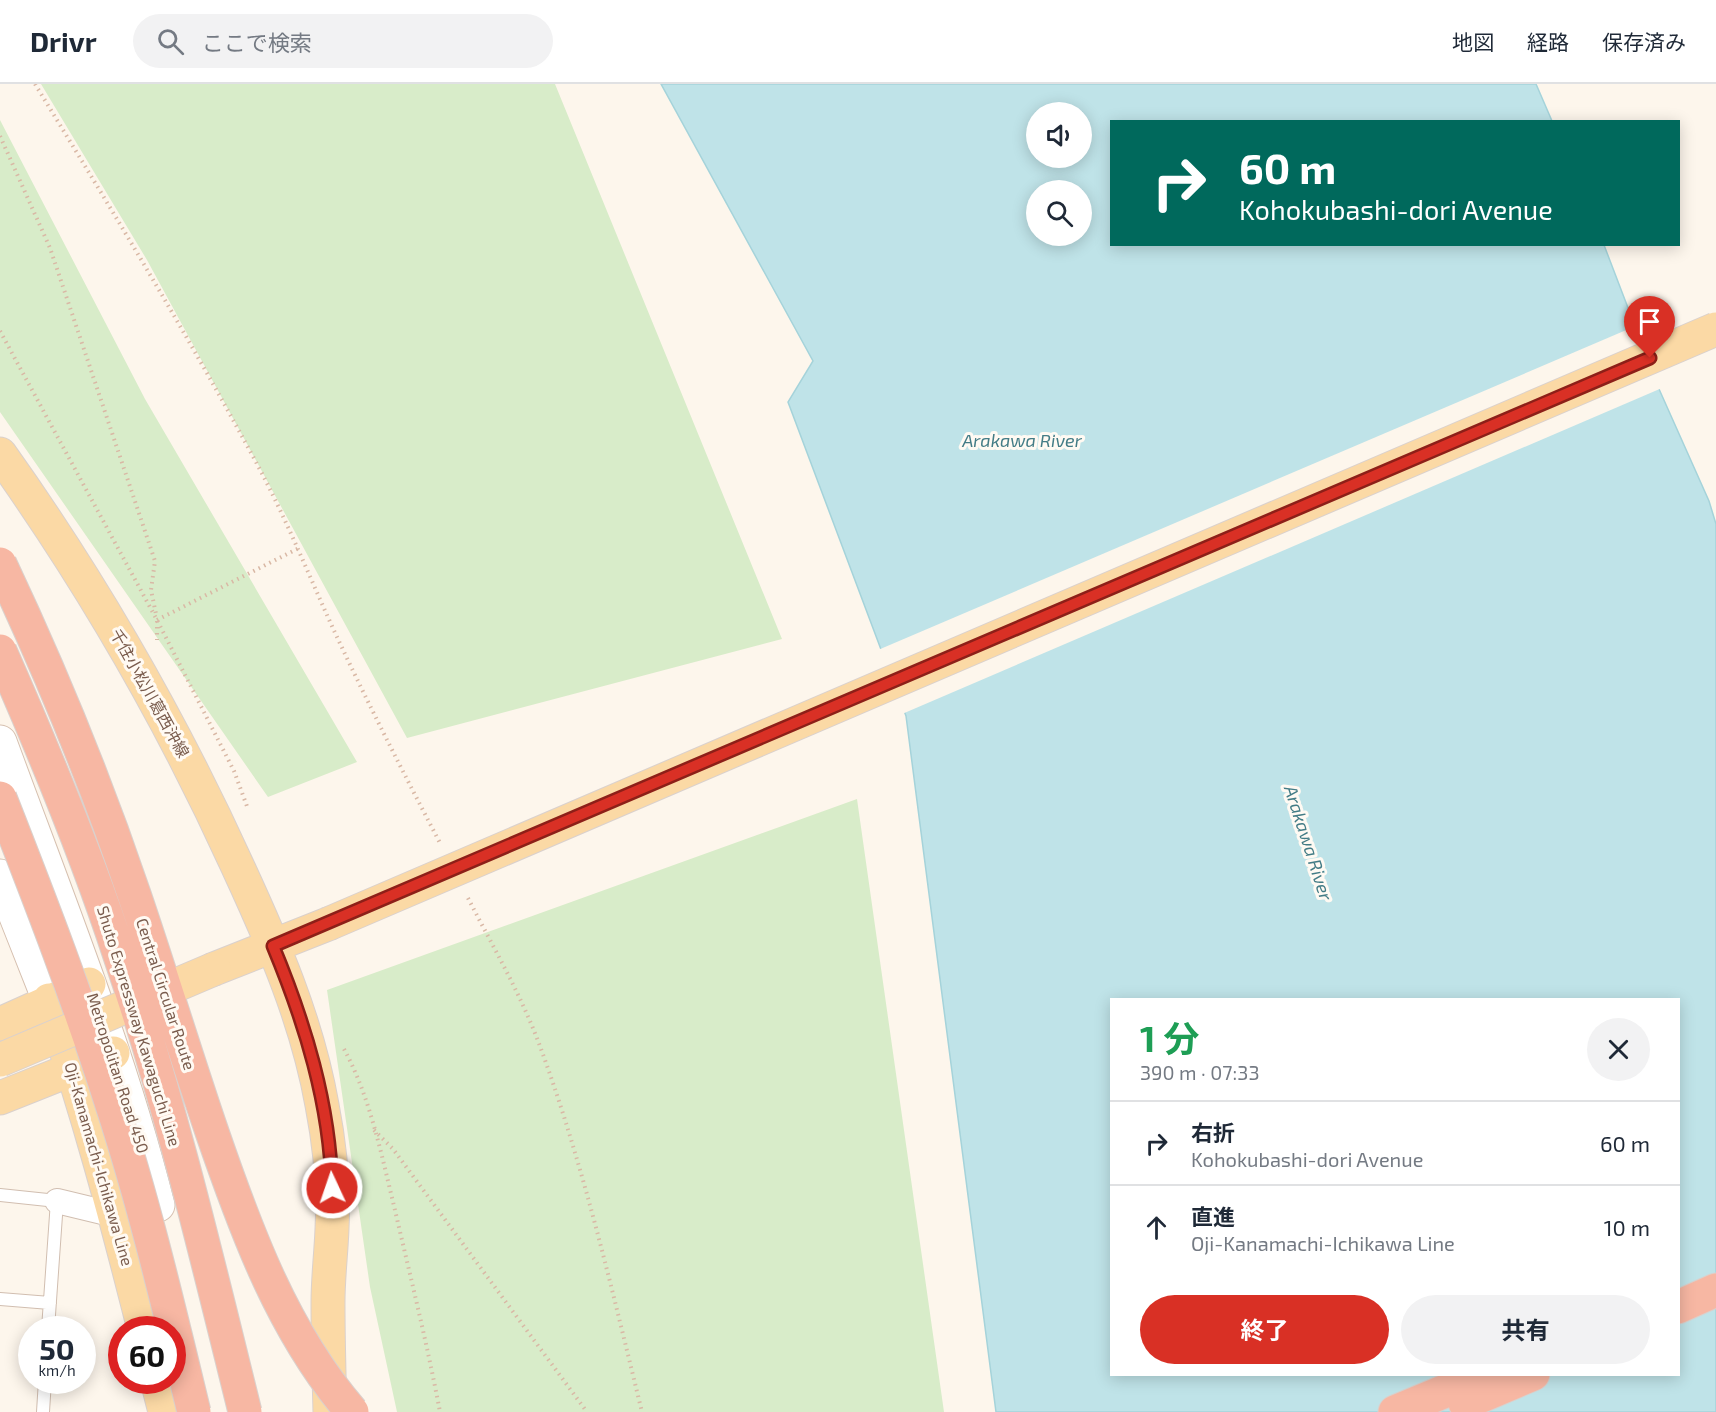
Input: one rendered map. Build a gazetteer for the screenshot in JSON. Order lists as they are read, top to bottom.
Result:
{
  "streets": {
    "highway": ["Central Circular Route", "Shuto Expressway Kawaguchi Line"],
    "main road": ["千住小松川葛西沖線", "Metropolitan Road 450", "Oji-Kanamachi-Ichikawa Line"]
  },
  "water": ["Arakawa River"],
  "page": {
    "header": "Drivr",
    "search": "ここで検索",
    "nav": ["地図", "経路", "保存済み"],
    "turn": ["60 m", "Kohokubashi-dori Avenue"],
    "heading": ["1 分", "390 m · 07:33"],
    "list": [
      {
        "name": "右折",
        "note": "Kohokubashi-dori Avenue",
        "value": "60 m"
      },
      {
        "name": "直進",
        "note": "Oji-Kanamachi-Ichikawa Line",
        "value": "10 m"
      }
    ],
    "buttons": ["終了", "共有"],
    "speed": "50 km/h",
    "limit": "60"
  }
}
